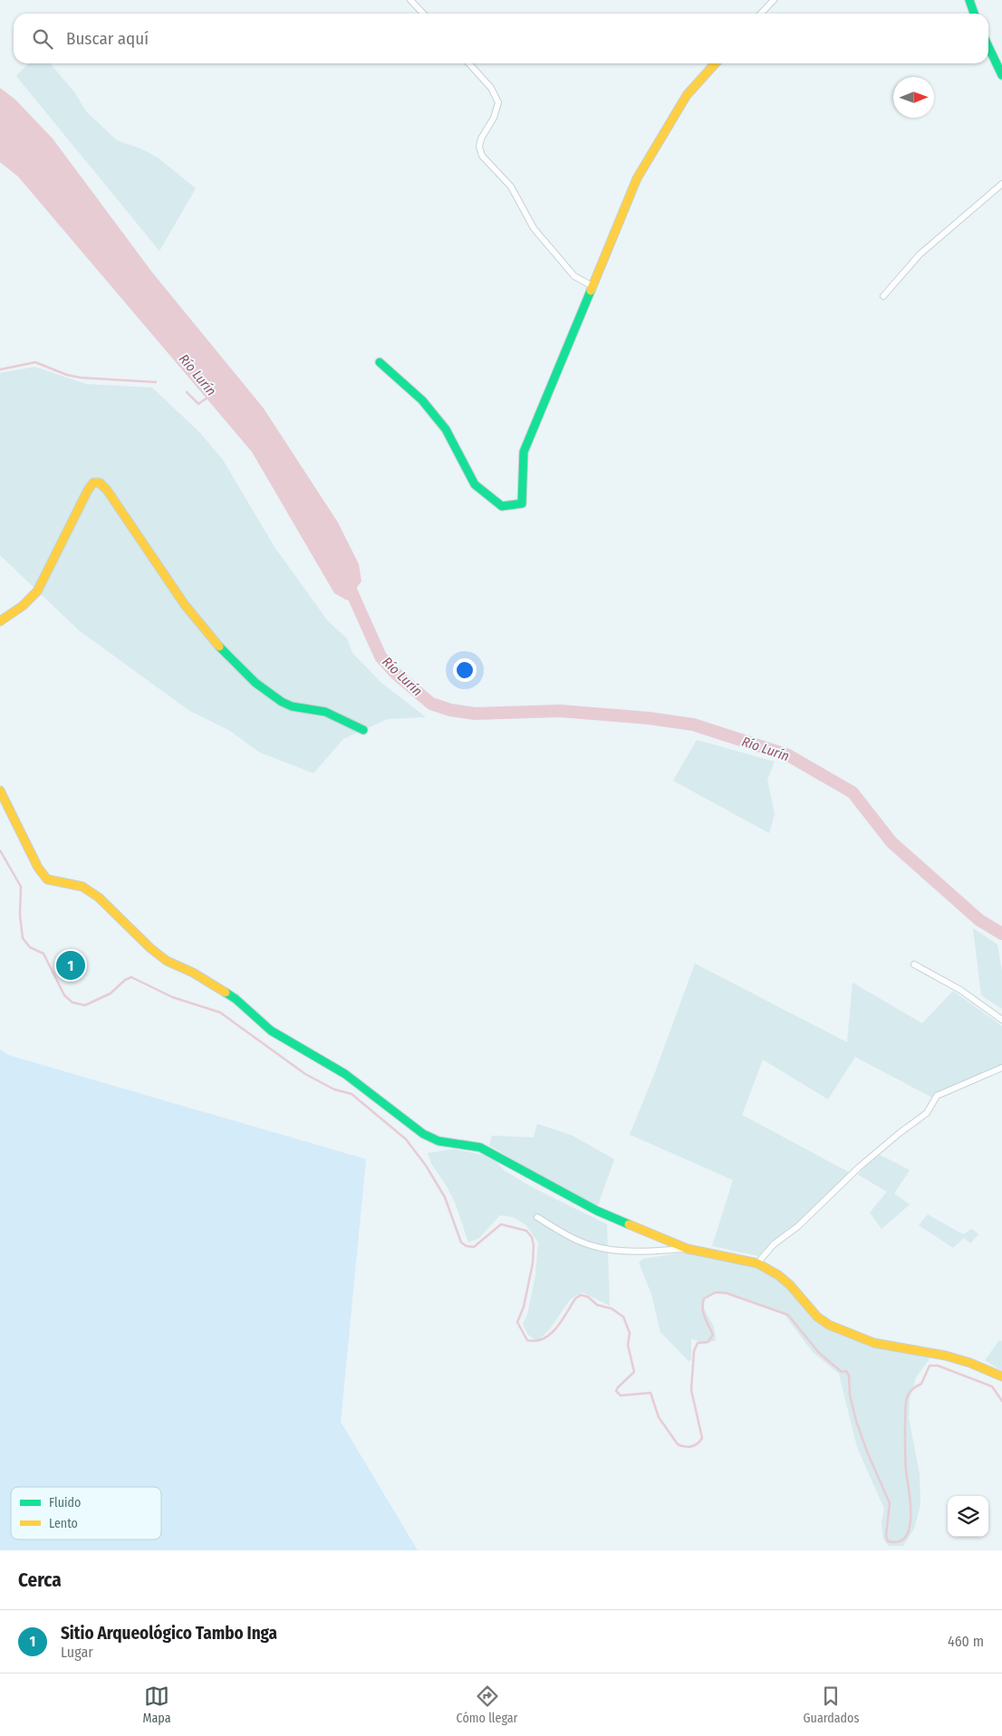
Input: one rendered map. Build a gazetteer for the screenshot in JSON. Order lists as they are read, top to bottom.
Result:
{
  "water": ["Río Lurín"],
  "legend": ["Fluido", "Lento"],
  "north": "right",
  "page": {
    "search": "Buscar aquí",
    "pins": "1",
    "heading": "Cerca",
    "list": [
      {
        "mark": "1",
        "name": "Sitio Arqueológico Tambo Inga",
        "note": "Lugar",
        "value": "460 m"
      }
    ],
    "nav": ["Mapa", "Cómo llegar", "Guardados"]
  }
}
